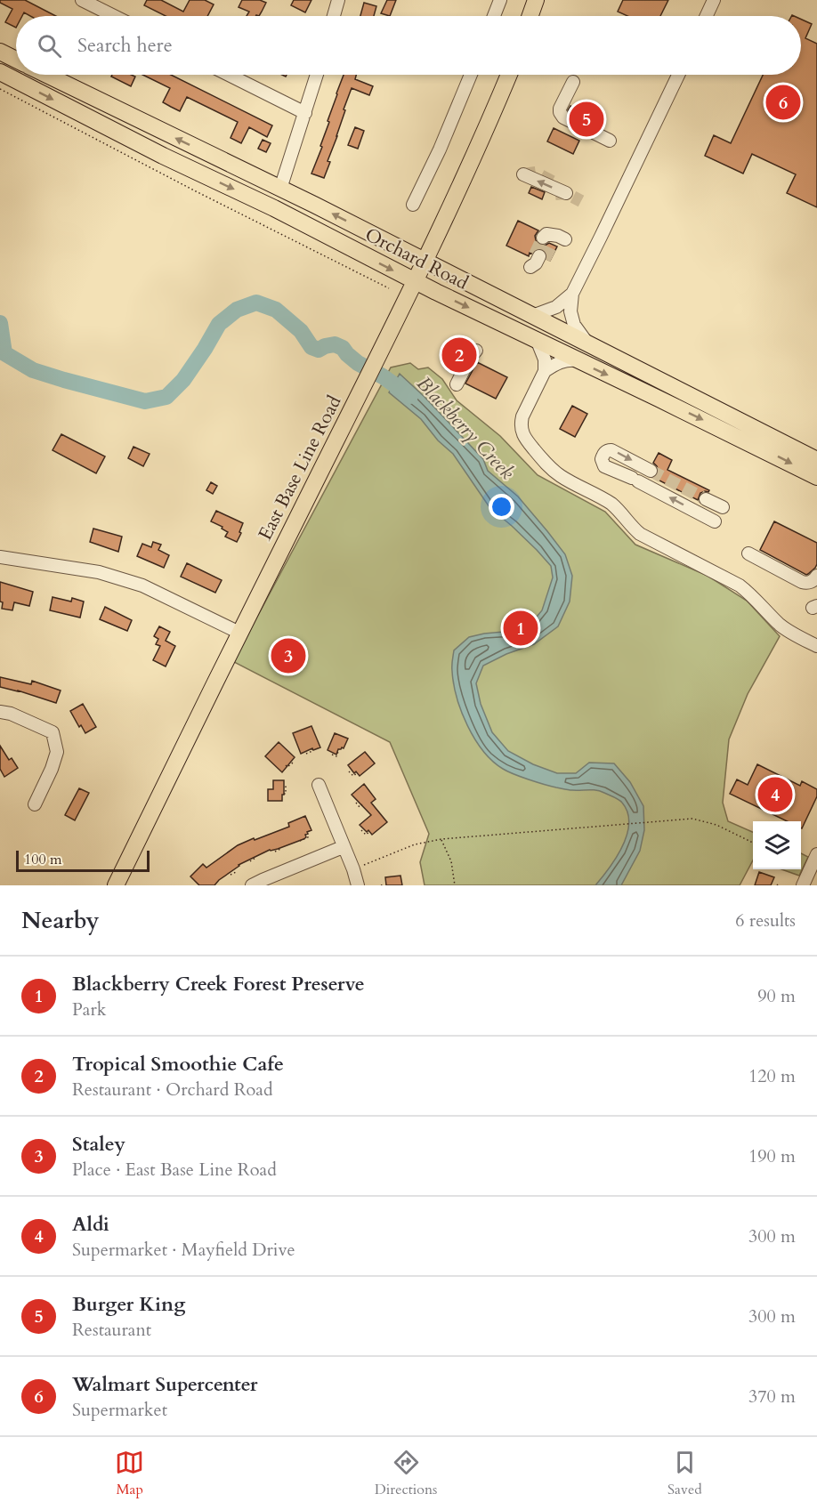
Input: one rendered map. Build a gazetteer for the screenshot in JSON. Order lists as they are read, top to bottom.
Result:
{
  "streets": {
    "main road": ["Orchard Road", "East Base Line Road"]
  },
  "crossings": [
    ["Orchard Road", "East Base Line Road"]
  ],
  "water": ["Blackberry Creek"],
  "scale_bar": "100 m",
  "page": {
    "search": "Search here",
    "pins": [
      "6",
      "5",
      "2",
      "1",
      "3",
      "4"
    ],
    "scale": "100 m",
    "heading": ["Nearby", "6 results"],
    "list": [
      {
        "mark": "1",
        "name": "Blackberry Creek Forest Preserve",
        "note": "Park",
        "value": "90 m"
      },
      {
        "mark": "2",
        "name": "Tropical Smoothie Cafe",
        "note": "Restaurant · Orchard Road",
        "value": "120 m"
      },
      {
        "mark": "3",
        "name": "Staley",
        "note": "Place · East Base Line Road",
        "value": "190 m"
      },
      {
        "mark": "4",
        "name": "Aldi",
        "note": "Supermarket · Mayfield Drive",
        "value": "300 m"
      },
      {
        "mark": "5",
        "name": "Burger King",
        "note": "Restaurant",
        "value": "300 m"
      },
      {
        "mark": "6",
        "name": "Walmart Supercenter",
        "note": "Supermarket",
        "value": "370 m"
      }
    ],
    "nav": ["Map", "Directions", "Saved"]
  }
}
